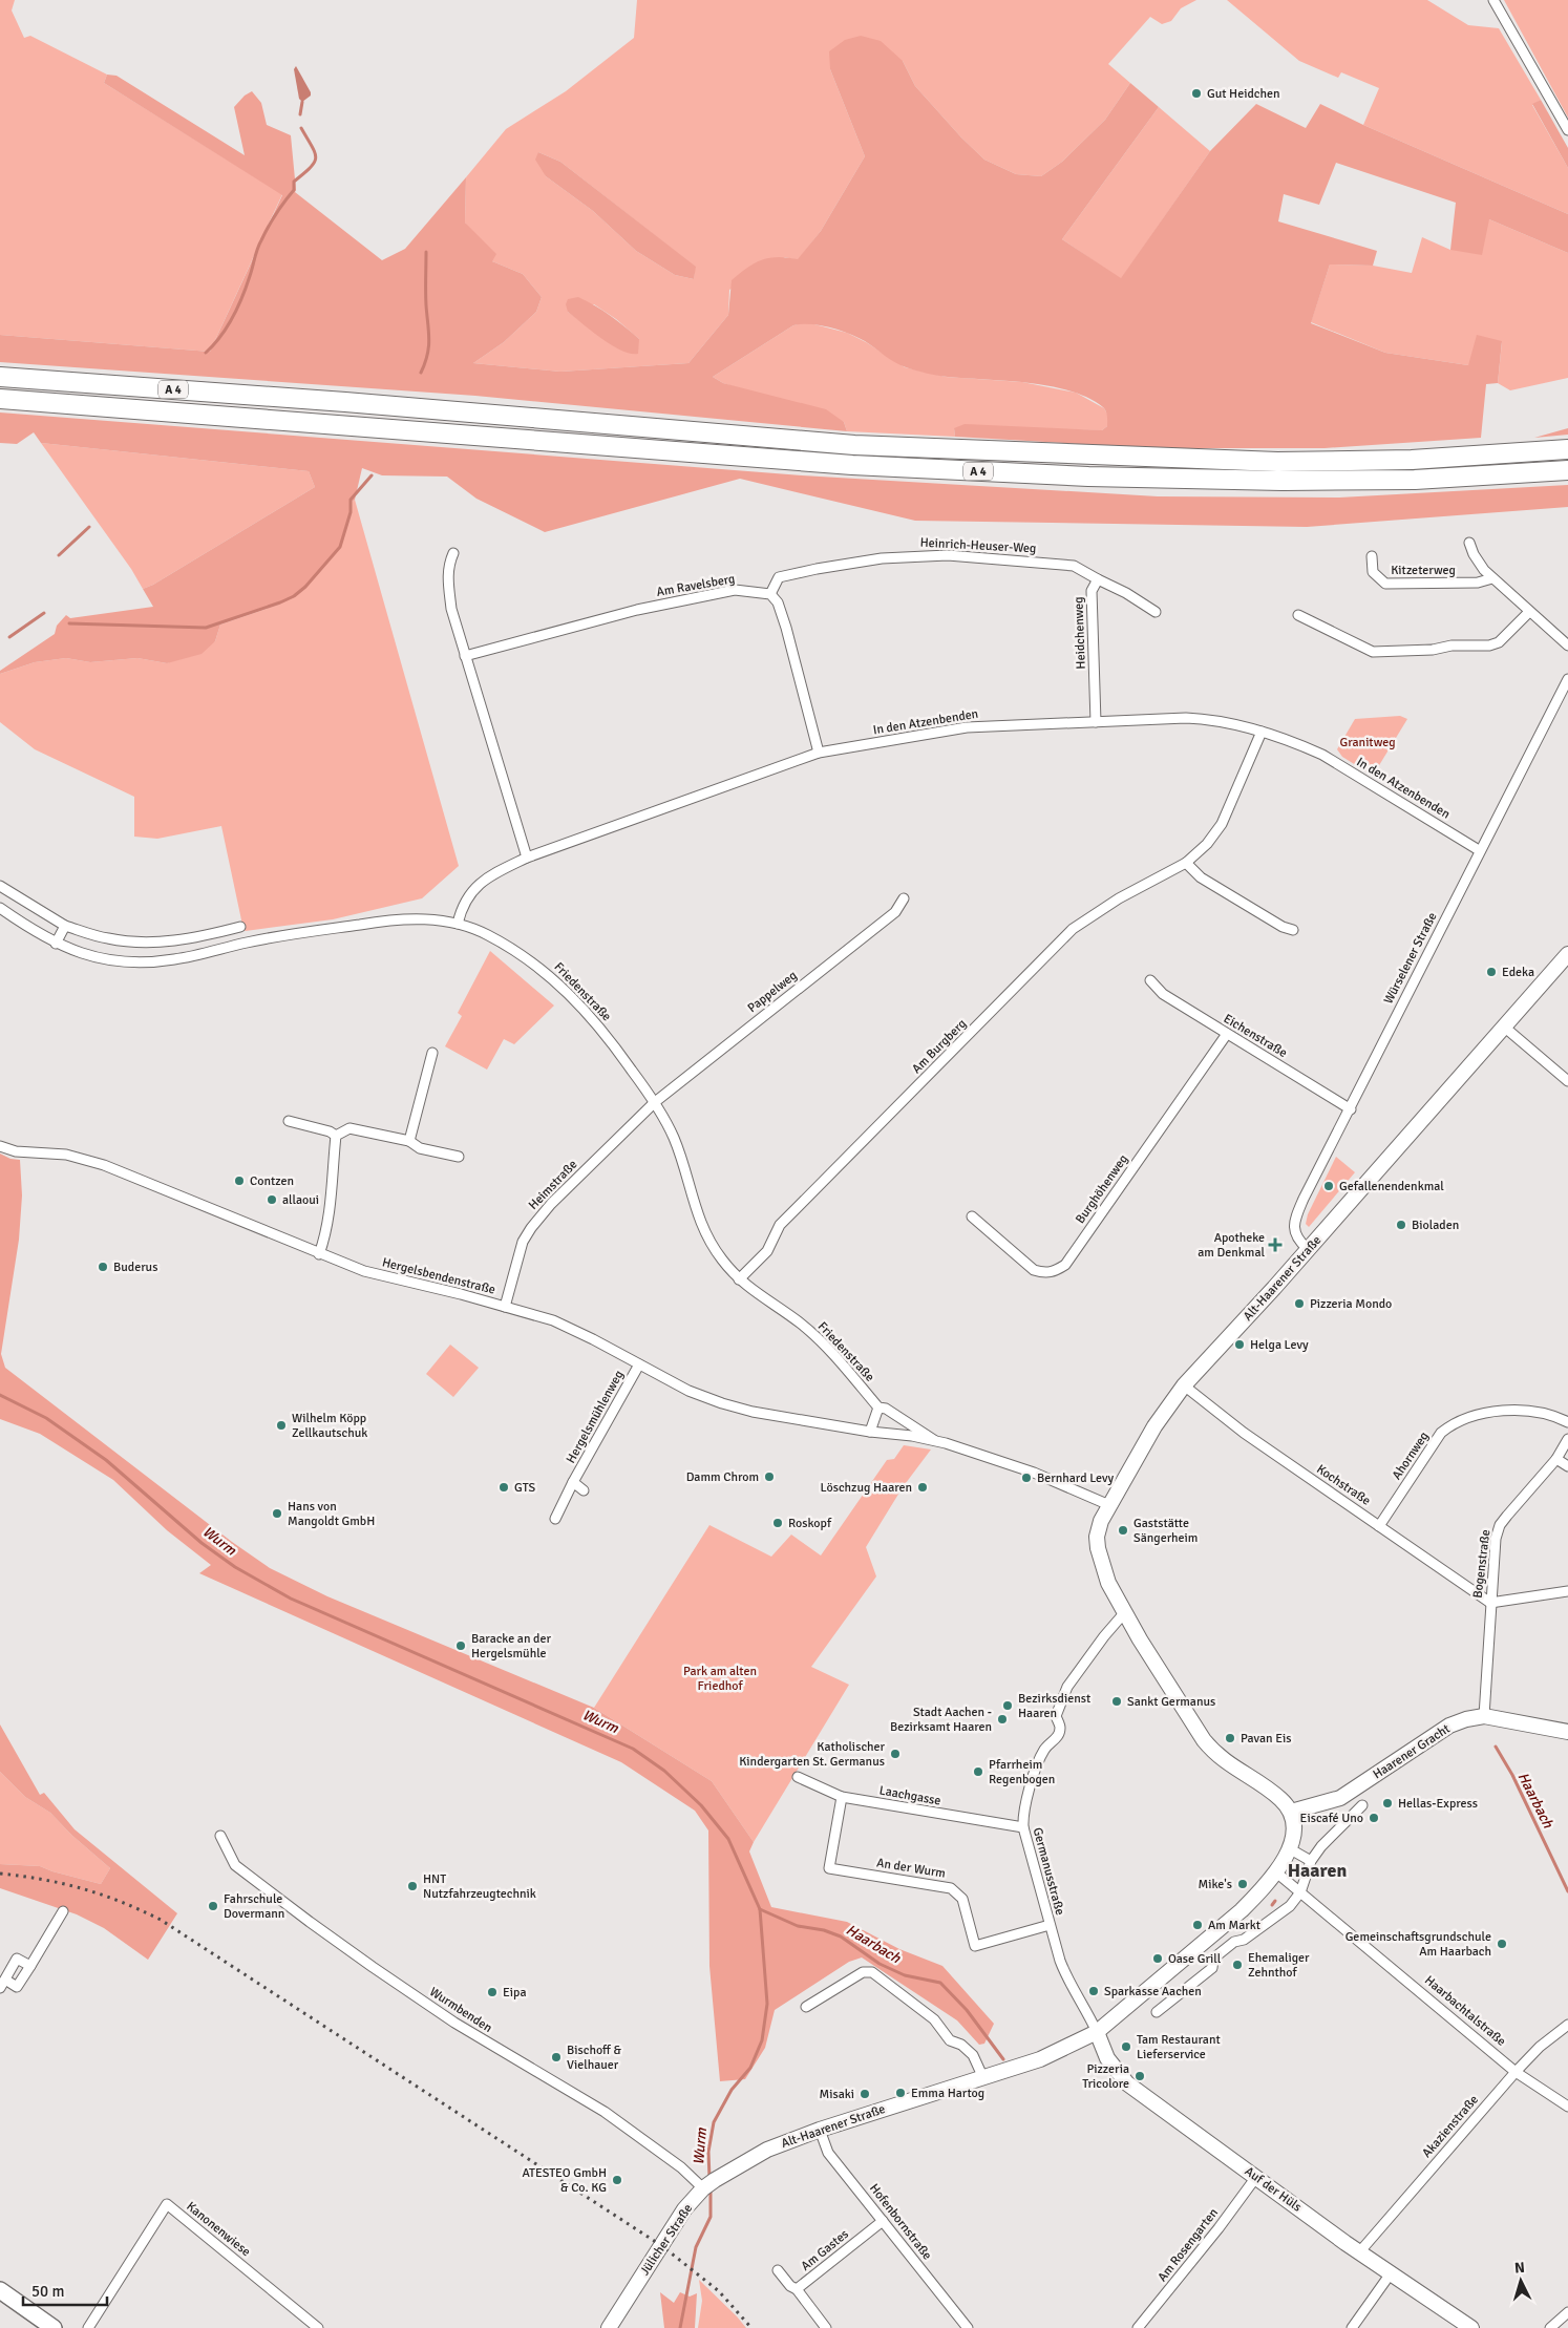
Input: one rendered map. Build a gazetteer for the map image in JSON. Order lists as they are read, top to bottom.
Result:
{
  "streets": {
    "highway": ["A 4"],
    "main road": [
      "Alt-Haarener Straße",
      "Haarener Gracht",
      "Auf der Hüls",
      "Jülicher Straße"
    ],
    "street": [
      "Heinrich-Heuser-Weg",
      "Kitzeterweg",
      "Am Ravelsberg",
      "Heidchenweg",
      "In den Atzenbenden",
      "Würselener Straße",
      "Friedenstraße",
      "Pappelweg",
      "Eichenstraße",
      "Am Burgberg",
      "Heimstraße",
      "Burghöhenweg",
      "Hergelsbendenstraße",
      "Hergelsmühlenweg",
      "Ahornweg",
      "Kochstraße",
      "Bogenstraße",
      "Laachgasse",
      "An der Wurm",
      "Germanusstraße",
      "Wurmbenden",
      "Haarbachtalstraße",
      "Akazienstraße",
      "Hofenbornstraße",
      "Kanonenwiese",
      "Am Rosengarten",
      "Am Gastes"
    ]
  },
  "crossings": [
    ["Heinrich-Heuser-Weg", "Am Ravelsberg"],
    ["Heinrich-Heuser-Weg", "Heidchenweg"],
    ["Heidchenweg", "In den Atzenbenden"],
    ["In den Atzenbenden", "Würselener Straße"],
    ["In den Atzenbenden", "Friedenstraße"],
    ["In den Atzenbenden", "Am Burgberg"],
    ["Würselener Straße", "Eichenstraße"],
    ["Würselener Straße", "Alt-Haarener Straße"],
    ["Friedenstraße", "Pappelweg"],
    ["Friedenstraße", "Am Burgberg"],
    ["Friedenstraße", "Heimstraße"],
    ["Friedenstraße", "Hergelsbendenstraße"],
    ["Friedenstraße", "Alt-Haarener Straße"],
    ["Pappelweg", "Heimstraße"],
    ["Eichenstraße", "Burghöhenweg"],
    ["Heimstraße", "Hergelsbendenstraße"],
    ["Hergelsbendenstraße", "Hergelsmühlenweg"],
    ["Alt-Haarener Straße", "Kochstraße"],
    ["Alt-Haarener Straße", "Haarener Gracht"],
    ["Alt-Haarener Straße", "Germanusstraße"],
    ["Alt-Haarener Straße", "Haarbachtalstraße"],
    ["Alt-Haarener Straße", "Auf der Hüls"],
    ["Alt-Haarener Straße", "Hofenbornstraße"],
    ["Alt-Haarener Straße", "Jülicher Straße"],
    ["Ahornweg", "Kochstraße"],
    ["Kochstraße", "Bogenstraße"],
    ["Bogenstraße", "Haarener Gracht"],
    ["Laachgasse", "An der Wurm"],
    ["Laachgasse", "Germanusstraße"],
    ["An der Wurm", "Germanusstraße"],
    ["Germanusstraße", "Auf der Hüls"],
    ["Wurmbenden", "Jülicher Straße"],
    ["Haarbachtalstraße", "Akazienstraße"],
    ["Akazienstraße", "Auf der Hüls"],
    ["Auf der Hüls", "Am Rosengarten"],
    ["Hofenbornstraße", "Am Gastes"]
  ],
  "districts": ["Haaren"],
  "water": ["Wurm", "Haarbach"],
  "parks": ["Granitweg", "Park am alten Friedhof"],
  "places": {
    "other": [
      "Gut Heidchen",
      "Edeka",
      "Contzen",
      "Gefallenendenkmal",
      "allaoui",
      "Bioladen",
      "Buderus",
      "Pizzeria Mondo",
      "Helga Levy",
      "Wilhelm Köpp Zellkautschuk",
      "Damm Chrom",
      "Bernhard Levy",
      "GTS",
      "Löschzug Haaren",
      "Hans von Mangoldt GmbH",
      "Roskopf",
      "Gaststätte Sängerheim",
      "Baracke an der Hergelsmühle",
      "Sankt Germanus",
      "Bezirksdienst Haaren",
      "Stadt Aachen - Bezirksamt Haaren",
      "Pavan Eis",
      "Katholischer Kindergarten St. Germanus",
      "Pfarrheim Regenbogen",
      "Hellas-Express",
      "Eiscafé Uno",
      "Mike's",
      "HNT Nutzfahrzeugtechnik",
      "Fahrschule Dovermann",
      "Am Markt",
      "Gemeinschaftsgrundschule Am Haarbach",
      "Oase Grill",
      "Ehemaliger Zehnthof",
      "Sparkasse Aachen",
      "Eipa",
      "Tam Restaurant Lieferservice",
      "Bischoff & Vielhauer",
      "Pizzeria Tricolore",
      "Emma Hartog",
      "Misaki",
      "ATESTEO GmbH & Co. KG"
    ],
    "health": ["Apotheke am Denkmal"]
  },
  "scale_bar": "50 m",
  "north": "top"
}
